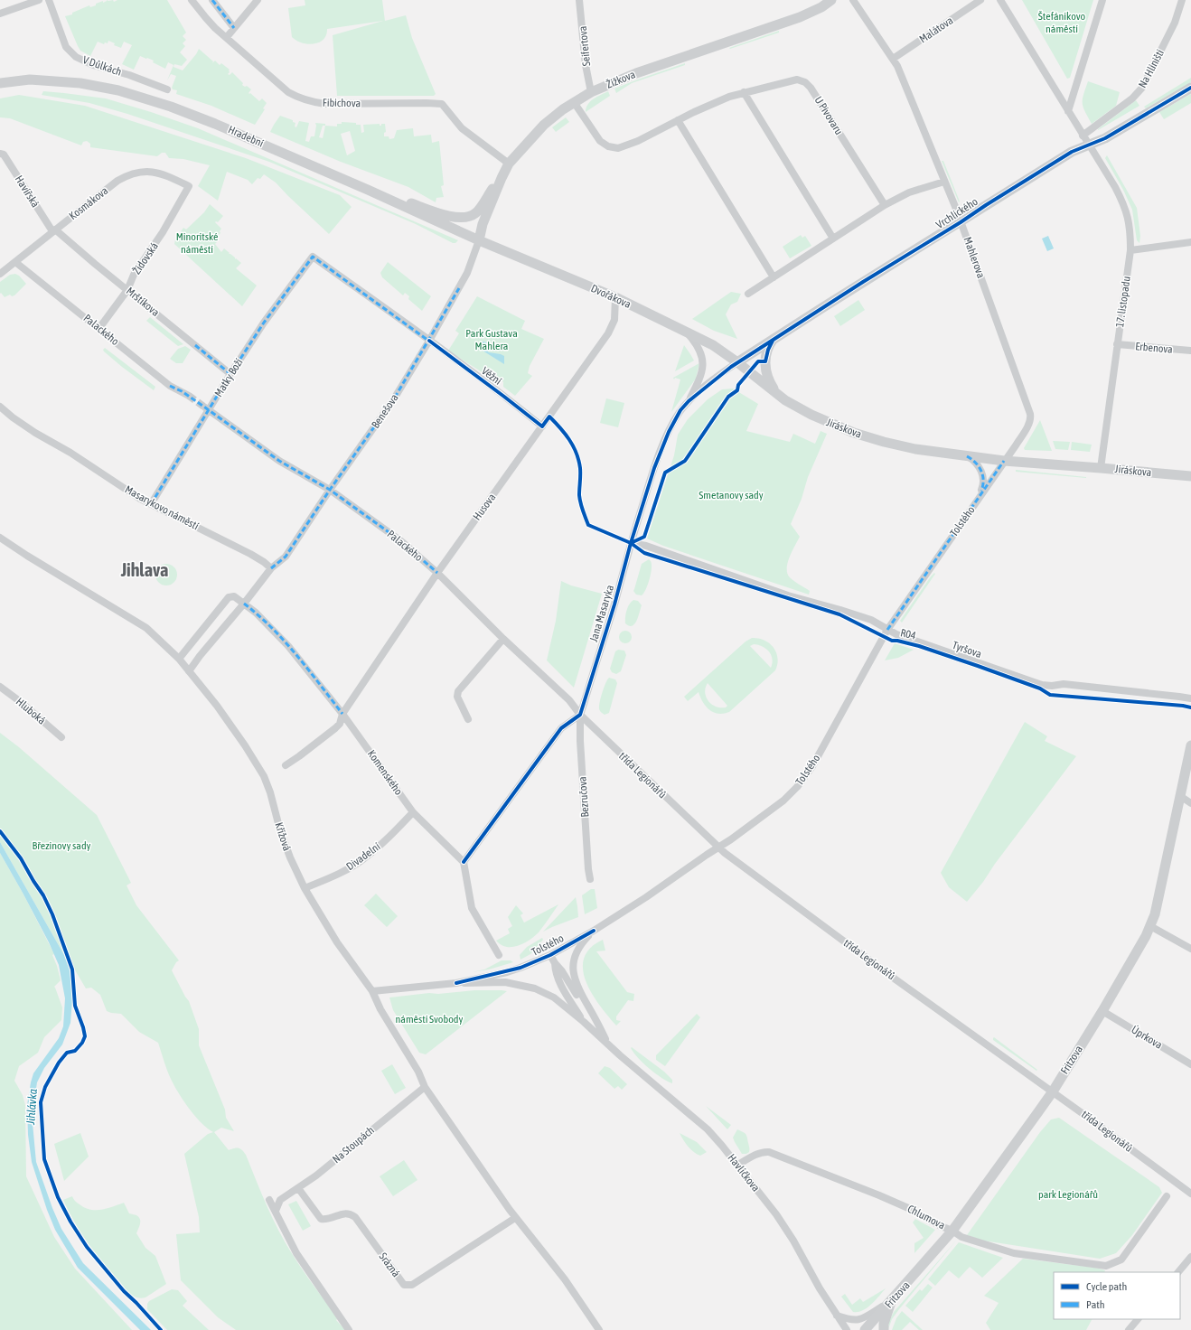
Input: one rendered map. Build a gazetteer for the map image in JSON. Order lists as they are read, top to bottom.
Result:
{
  "streets": {
    "main road": [
      "Žižkova",
      "Hradební",
      "Vrchlického",
      "Dvořákova",
      "Jiráskova",
      "Fritzova"
    ],
    "street": [
      "Malátova",
      "Seifertova",
      "V Důlkách",
      "Na Hliništi",
      "Fibichova",
      "U Pivovaru",
      "Havířská",
      "Kosmákova",
      "Mahlerova",
      "Židovská",
      "Mrštíkova",
      "17. listopadu",
      "Palackého",
      "Erbenova",
      "Věžní",
      "Matky Boží",
      "Benešova",
      "Husova",
      "Masarykovo náměstí",
      "Tolstého",
      "Jana Masaryka",
      "Tyršova",
      "Hluboká",
      "Komenského",
      "třída Legionářů",
      "Bezručova",
      "Křížová",
      "Divadelní",
      "Úprkova",
      "Na Stoupách",
      "Havlíčkova",
      "Chlumova",
      "Srázná"
    ],
    "cycle path": ["R04"]
  },
  "crossings": [
    ["Malátova", "Mahlerova"],
    ["Seifertova", "Žižkova"],
    ["Žižkova", "Fibichova"],
    ["Žižkova", "U Pivovaru"],
    ["Žižkova", "Hradební"],
    ["Žižkova", "Dvořákova"],
    ["Žižkova", "Benešova"],
    ["Hradební", "Dvořákova"],
    ["Hradební", "Benešova"],
    ["Havířská", "Kosmákova"],
    ["Havířská", "Mrštíkova"],
    ["Kosmákova", "Židovská"],
    ["Kosmákova", "Mrštíkova"],
    ["Kosmákova", "Palackého"],
    ["Vrchlického", "Mahlerova"],
    ["Vrchlického", "Dvořákova"],
    ["Vrchlického", "17. listopadu"],
    ["Vrchlického", "Jiráskova"],
    ["Vrchlického", "Jana Masaryka"],
    ["Mahlerova", "Jiráskova"],
    ["Mahlerova", "Tolstého"],
    ["Židovská", "Mrštíkova"],
    ["Židovská", "Palackého"],
    ["Dvořákova", "Benešova"],
    ["Dvořákova", "Jiráskova"],
    ["Dvořákova", "Husova"],
    ["Dvořákova", "Jana Masaryka"],
    ["Mrštíkova", "Matky Boží"],
    ["17. listopadu", "Erbenova"],
    ["17. listopadu", "Jiráskova"],
    ["Palackého", "Matky Boží"],
    ["Palackého", "Benešova"],
    ["Palackého", "Husova"],
    ["Palackého", "Jana Masaryka"],
    ["Palackého", "třída Legionářů"],
    ["Palackého", "Bezručova"],
    ["Věžní", "Matky Boží"],
    ["Věžní", "Benešova"],
    ["Věžní", "Husova"],
    ["Matky Boží", "Masarykovo náměstí"],
    ["Benešova", "Masarykovo náměstí"],
    ["Jiráskova", "Tolstého"],
    ["Jiráskova", "Jana Masaryka"],
    ["Husova", "Komenského"],
    ["Tolstého", "Tyršova"],
    ["Tolstého", "třída Legionářů"],
    ["Tolstého", "Havlíčkova"],
    ["Jana Masaryka", "Tyršova"],
    ["Jana Masaryka", "třída Legionářů"],
    ["Jana Masaryka", "Bezručova"],
    ["Komenského", "Divadelní"],
    ["třída Legionářů", "Bezručova"],
    ["třída Legionářů", "Fritzova"],
    ["Křížová", "Divadelní"],
    ["Úprkova", "Fritzova"],
    ["Fritzova", "Chlumova"],
    ["Na Stoupách", "Srázná"],
    ["Havlíčkova", "Chlumova"]
  ],
  "districts": ["Jihlava"],
  "water": ["Jihlávka"],
  "parks": [
    "Štefánikovo náměstí",
    "Minoritské náměstí",
    "Park Gustava Mahlera",
    "Smetanovy sady",
    "Březinovy sady",
    "náměstí Svobody",
    "park Legionářů"
  ],
  "legend": ["Cycle path", "Path"]
}
